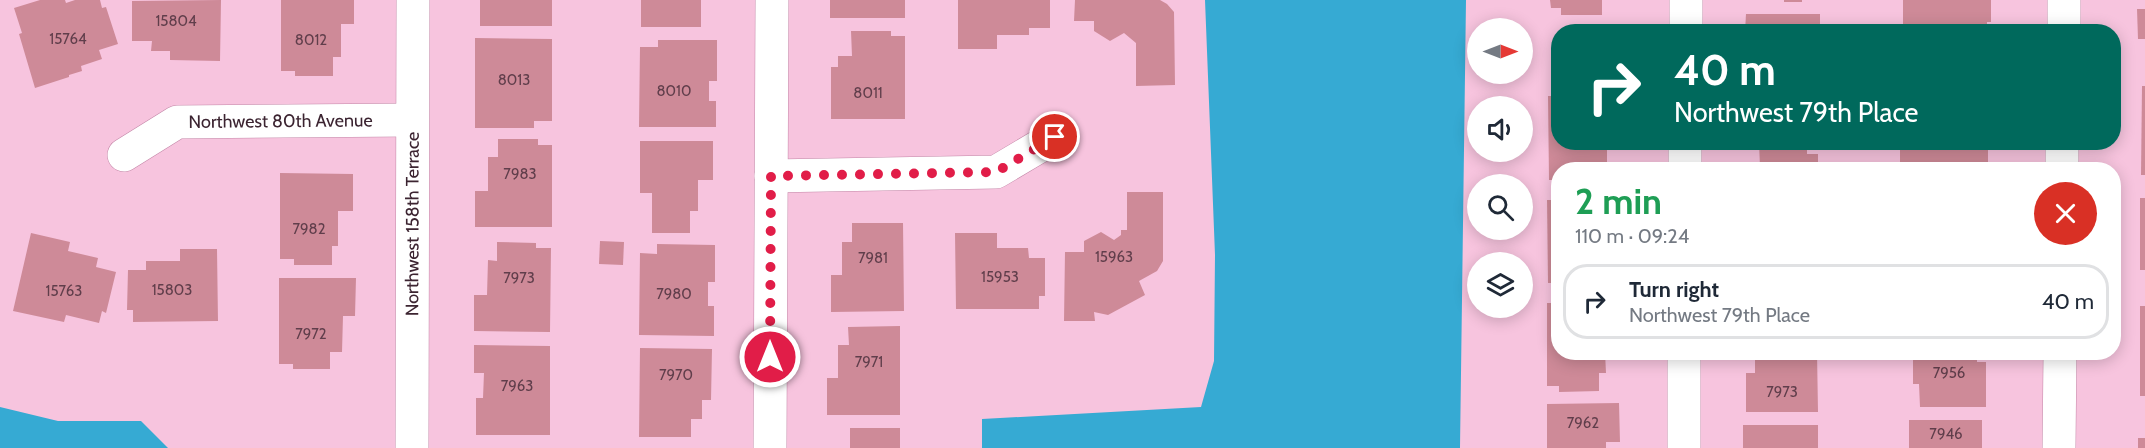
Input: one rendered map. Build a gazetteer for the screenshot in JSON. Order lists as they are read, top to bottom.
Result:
{
  "streets": {
    "street": ["Northwest 80th Avenue", "Northwest 158th Terrace"]
  },
  "crossings": [
    ["Northwest 80th Avenue", "Northwest 158th Terrace"]
  ],
  "house_numbers": [
    "15804",
    "15764",
    "8012",
    "8013",
    "8010",
    "8011",
    "7983",
    "7982",
    "15963",
    "7981",
    "15953",
    "7973",
    "15803",
    "15763",
    "7980",
    "7972",
    "7971",
    "7956",
    "7970",
    "7963",
    "7973",
    "7962",
    "7946"
  ],
  "north": "right",
  "page": {
    "turn": ["40 m", "Northwest 79th Place"],
    "heading": ["2 min", "110 m · 09:24"],
    "list": [
      {
        "name": "Turn right",
        "note": "Northwest 79th Place",
        "value": "40 m"
      }
    ]
  }
}
